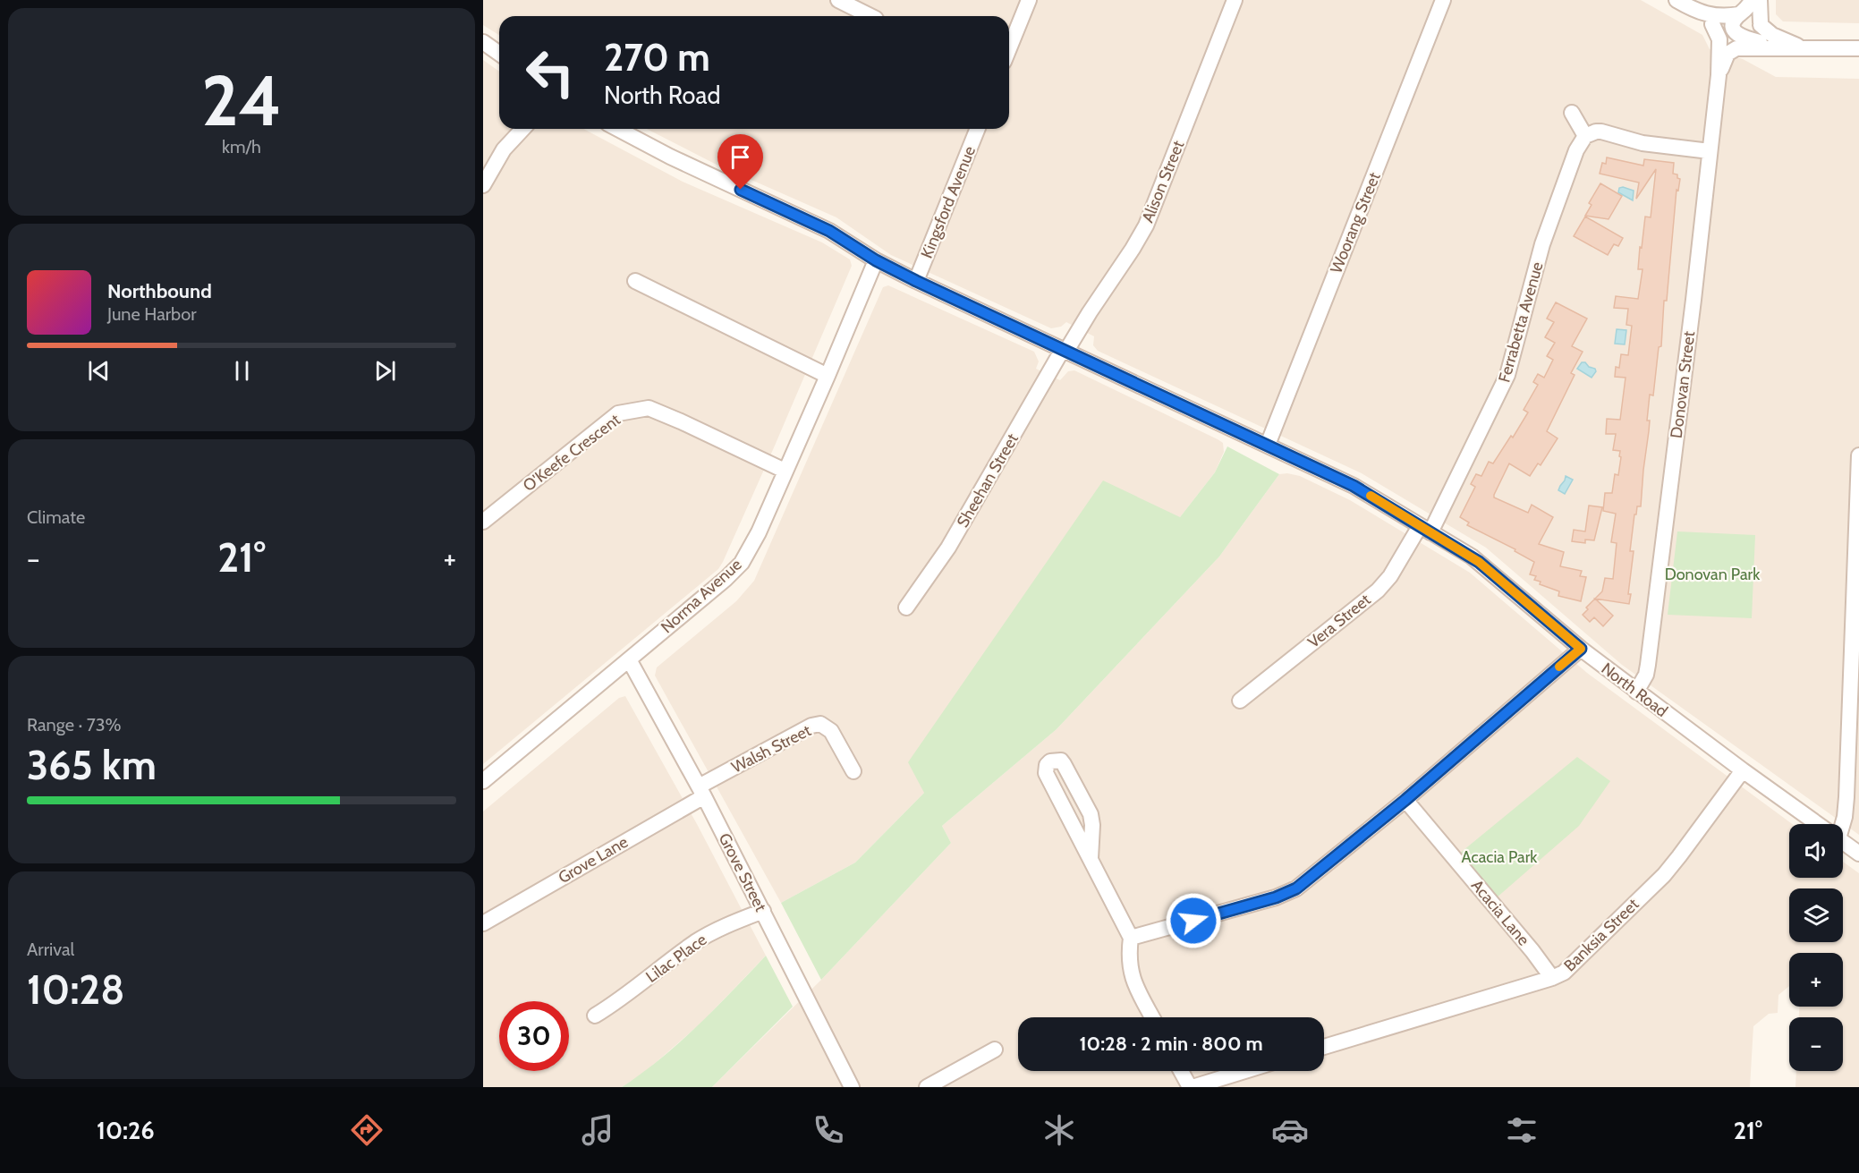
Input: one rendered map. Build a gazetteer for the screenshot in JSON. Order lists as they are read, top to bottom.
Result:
{
  "streets": {
    "street": [
      "Alison Street",
      "Kingsford Avenue",
      "Woorang Street",
      "Ferrabetta Avenue",
      "Donovan Street",
      "O'Keefe Crescent",
      "Sheehan Street",
      "Norma Avenue",
      "Vera Street",
      "North Road",
      "Walsh Street",
      "Grove Lane",
      "Grove Street",
      "Acacia Lane",
      "Banksia Street",
      "Lilac Place"
    ]
  },
  "crossings": [
    ["Alison Street", "Sheehan Street"],
    ["Alison Street", "North Road"],
    ["Kingsford Avenue", "North Road"],
    ["Woorang Street", "North Road"],
    ["Ferrabetta Avenue", "Vera Street"],
    ["Ferrabetta Avenue", "North Road"],
    ["Donovan Street", "North Road"],
    ["O'Keefe Crescent", "Norma Avenue"],
    ["Sheehan Street", "North Road"],
    ["Norma Avenue", "North Road"],
    ["Norma Avenue", "Grove Street"],
    ["Vera Street", "North Road"],
    ["North Road", "Banksia Street"],
    ["Walsh Street", "Grove Lane"],
    ["Walsh Street", "Grove Street"],
    ["Grove Lane", "Grove Street"],
    ["Grove Street", "Lilac Place"],
    ["Acacia Lane", "Banksia Street"]
  ],
  "parks": ["Donovan Park", "Acacia Park"],
  "page": {
    "tile": [
      ["24", "km/h"],
      "Climate",
      ["Range · 73%", "365 km"],
      ["Arrival", "10:28"]
    ],
    "turn": ["270 m", "North Road"],
    "song": ["Northbound", "June Harbor"],
    "heat": ["−", "21°", "+"],
    "map_buttons": ["+", "−"],
    "limit": "30",
    "trip": "10:28 · 2 min · 800 m",
    "tabs": ["10:26", "21°"]
  }
}
